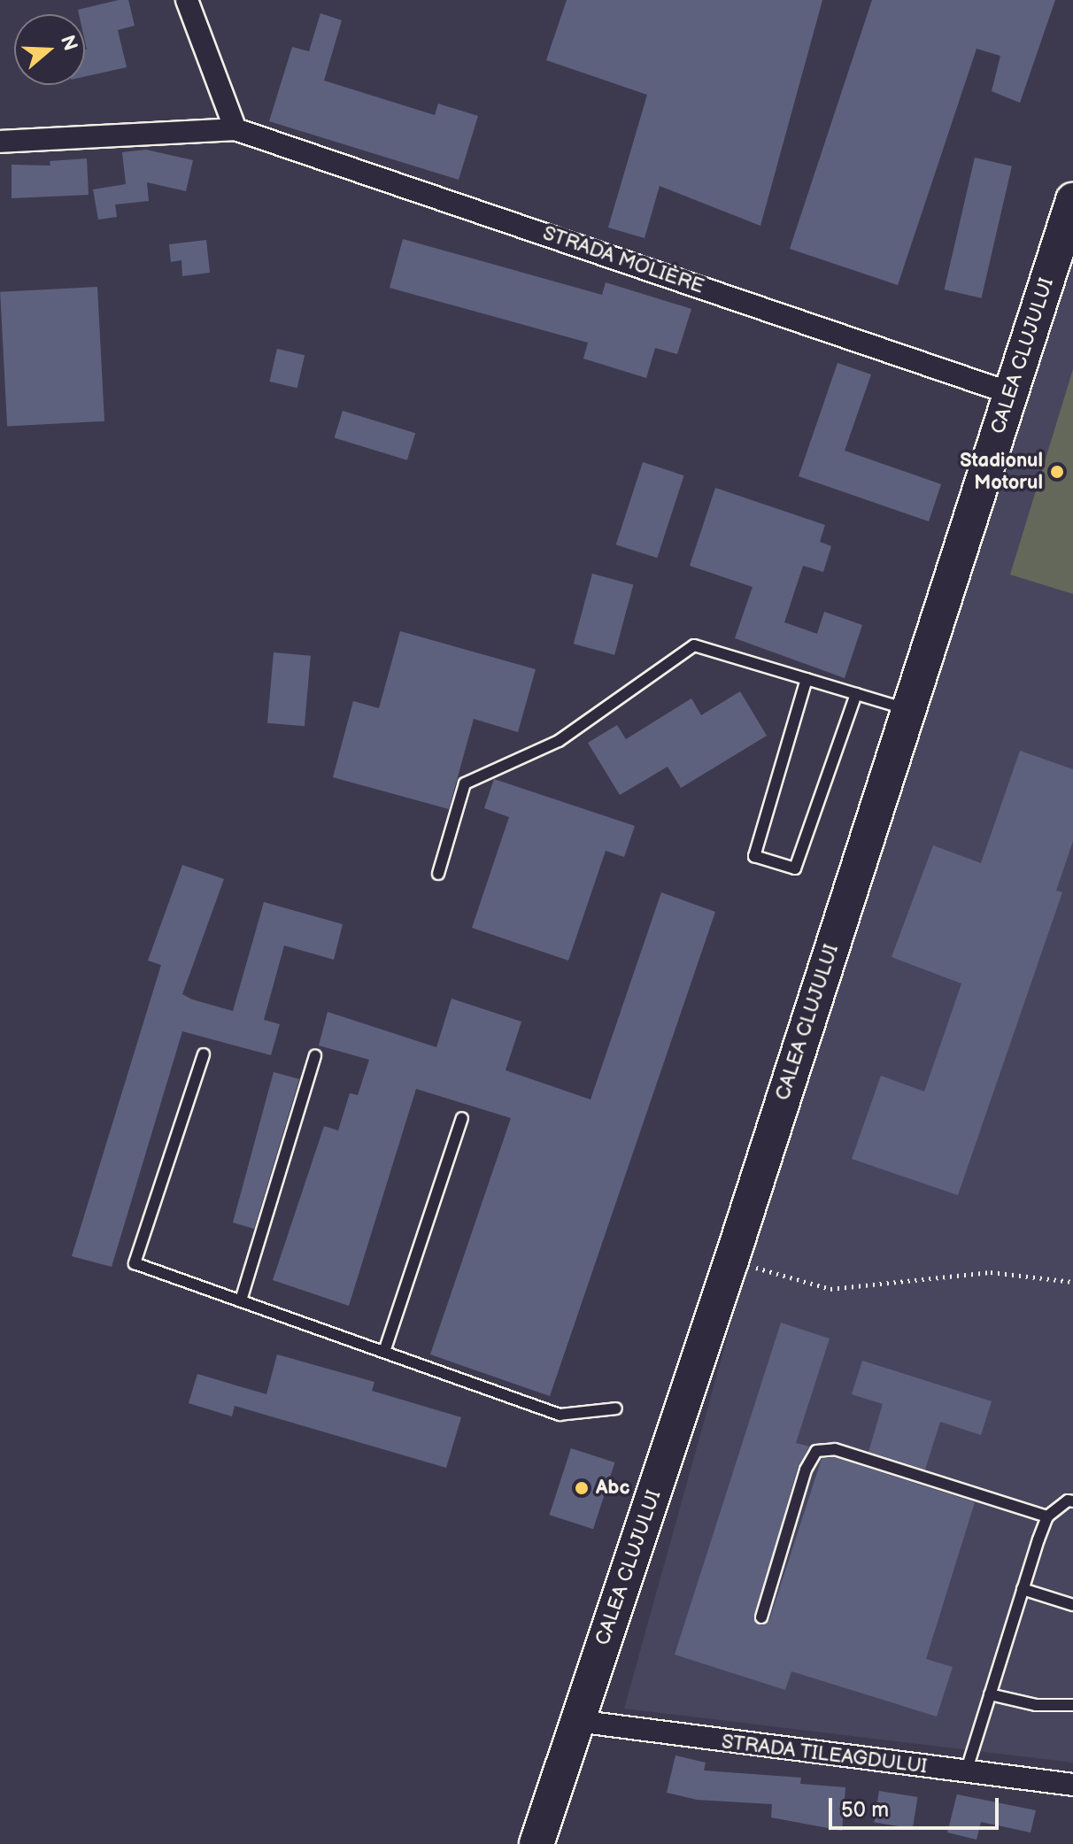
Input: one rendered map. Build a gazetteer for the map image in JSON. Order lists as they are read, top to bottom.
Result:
{
  "streets": {
    "main road": ["CALEA CLUJULUI"],
    "street": ["STRADA MOLIÈRE", "STRADA TILEAGDULUI"]
  },
  "crossings": [
    ["STRADA MOLIÈRE", "CALEA CLUJULUI"],
    ["CALEA CLUJULUI", "STRADA TILEAGDULUI"]
  ],
  "places": ["Stadionul Motorul", "Abc"],
  "scale_bar": "50 m",
  "north": "right"
}
